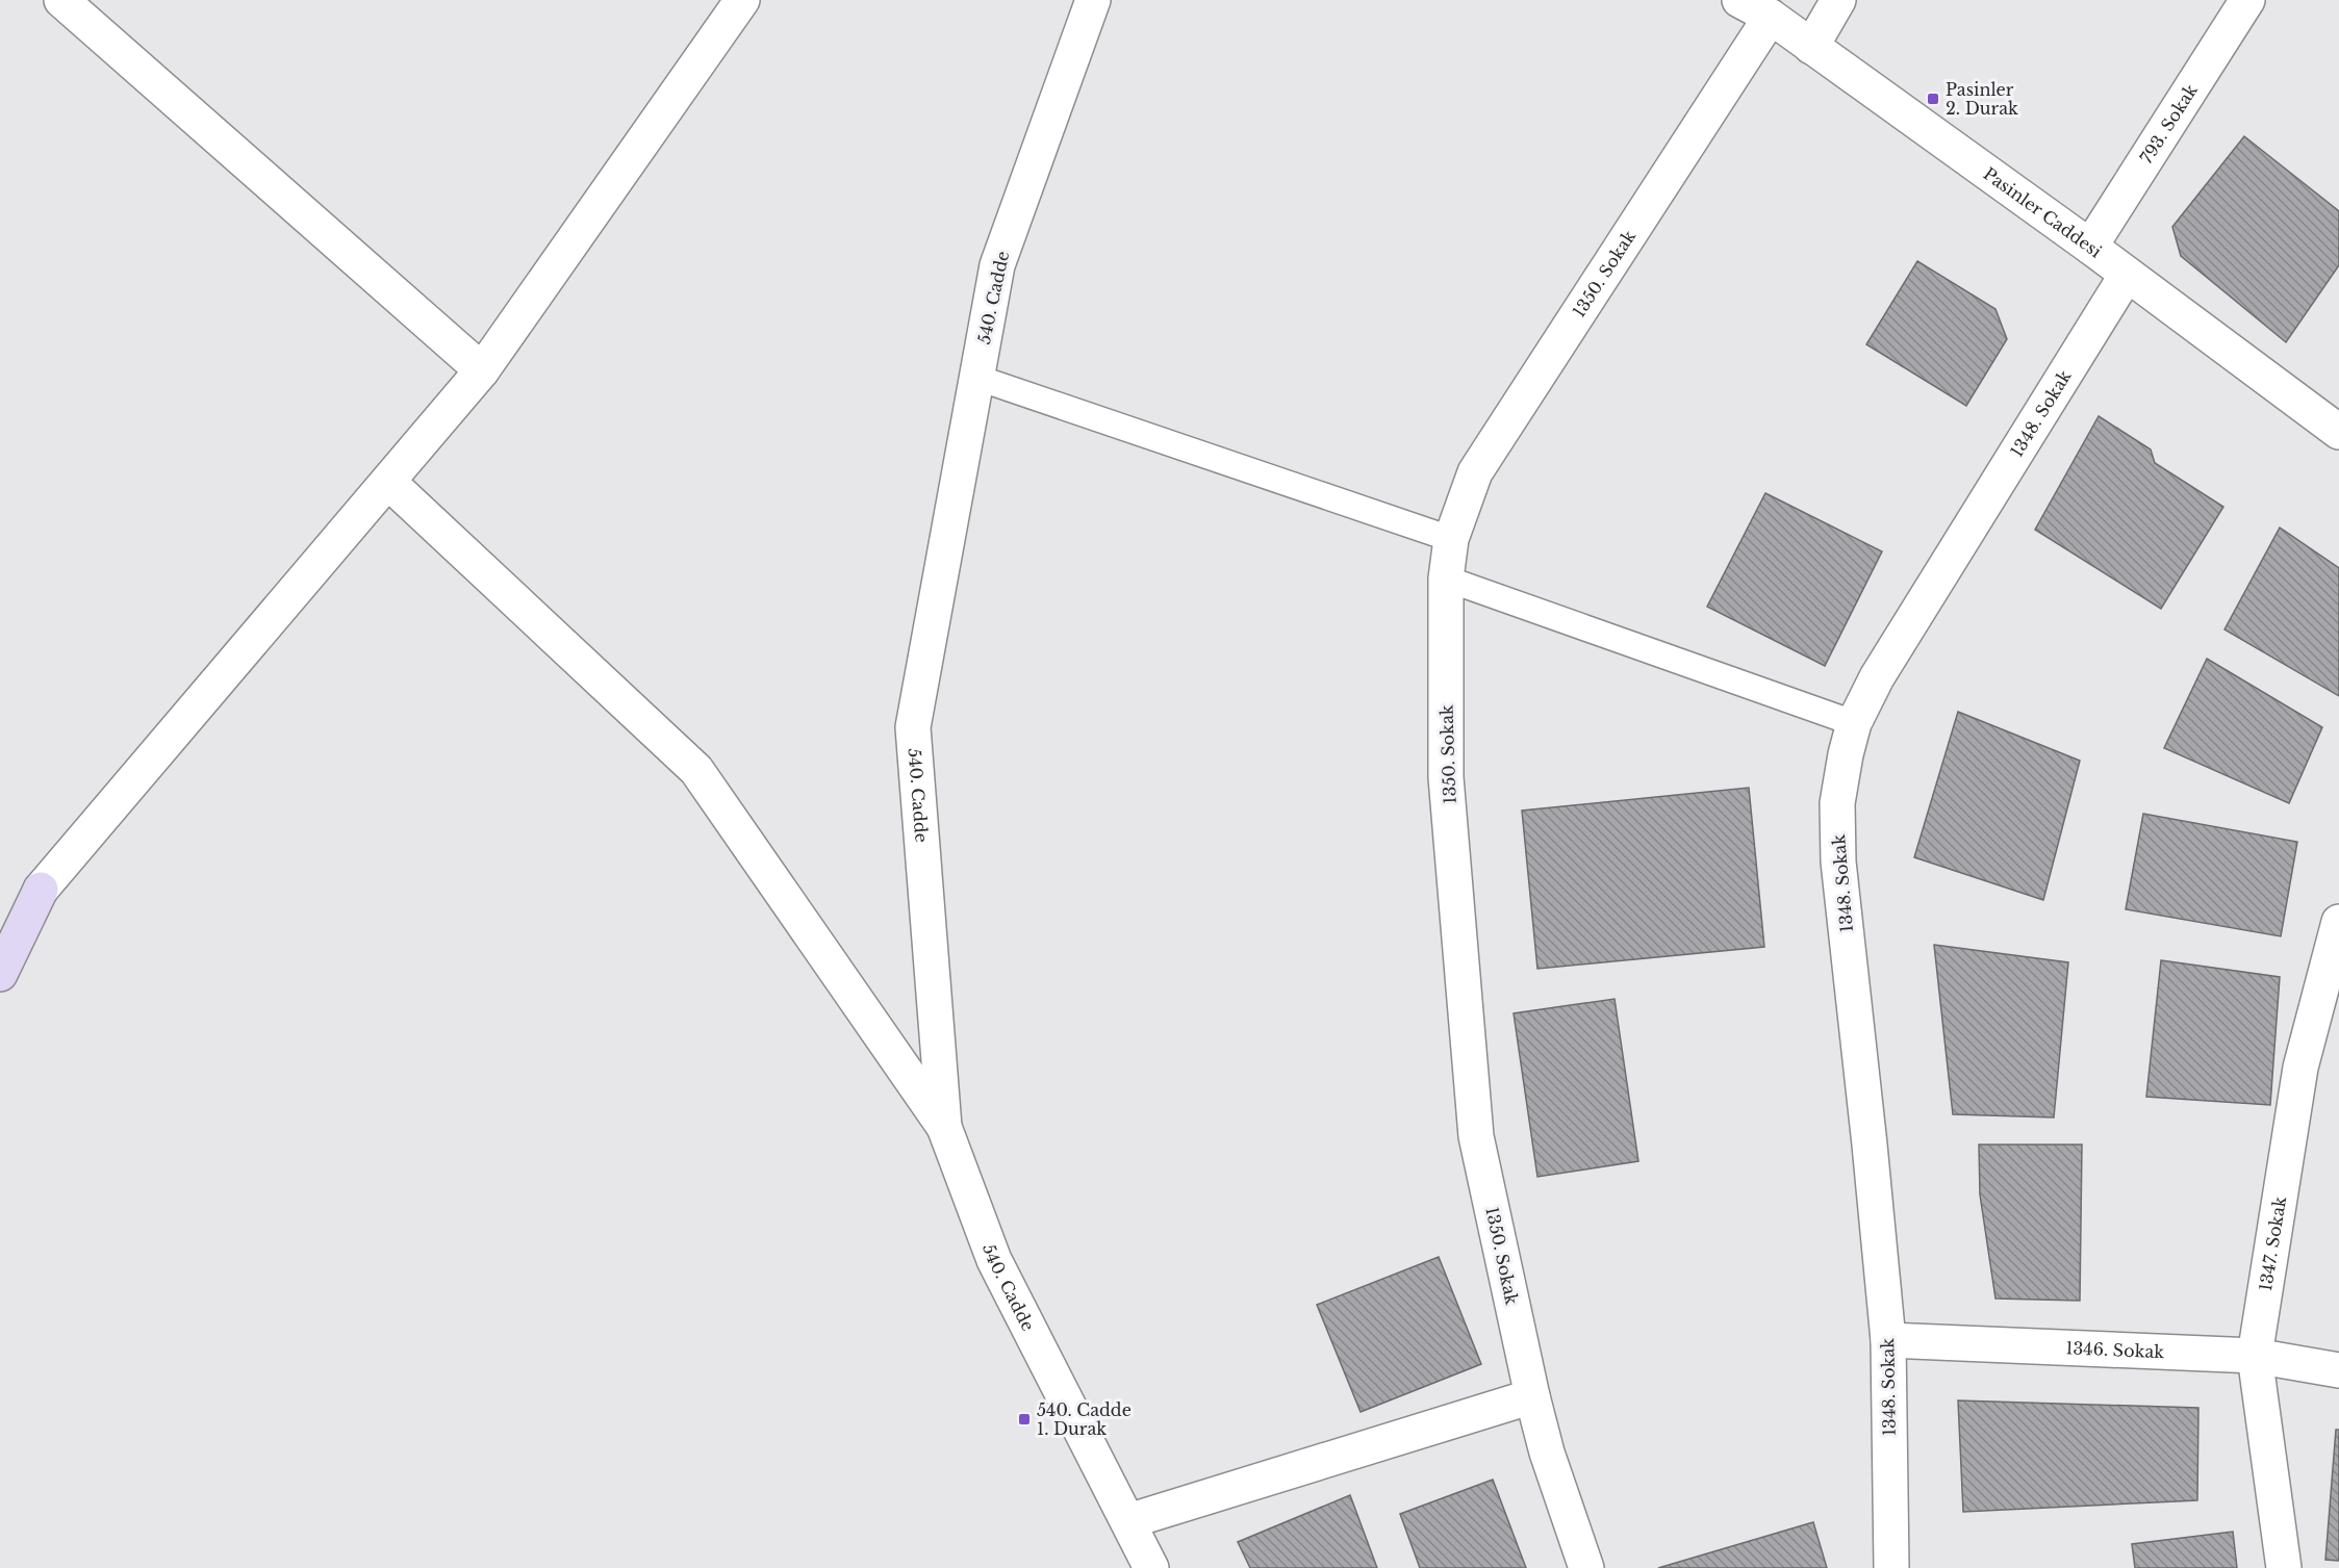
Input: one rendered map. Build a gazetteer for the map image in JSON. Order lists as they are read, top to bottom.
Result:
{
  "streets": {
    "street": [
      "793. Sokak",
      "Pasinler Caddesi",
      "1350. Sokak",
      "540. Cadde",
      "1348. Sokak",
      "1347. Sokak",
      "1346. Sokak"
    ]
  },
  "crossings": [
    ["793. Sokak", "Pasinler Caddesi"],
    ["Pasinler Caddesi", "1350. Sokak"],
    ["Pasinler Caddesi", "1348. Sokak"],
    ["1348. Sokak", "1346. Sokak"],
    ["1347. Sokak", "1346. Sokak"]
  ],
  "places": {
    "transit": ["Pasinler 2. Durak", "540. Cadde 1. Durak"]
  }
}
